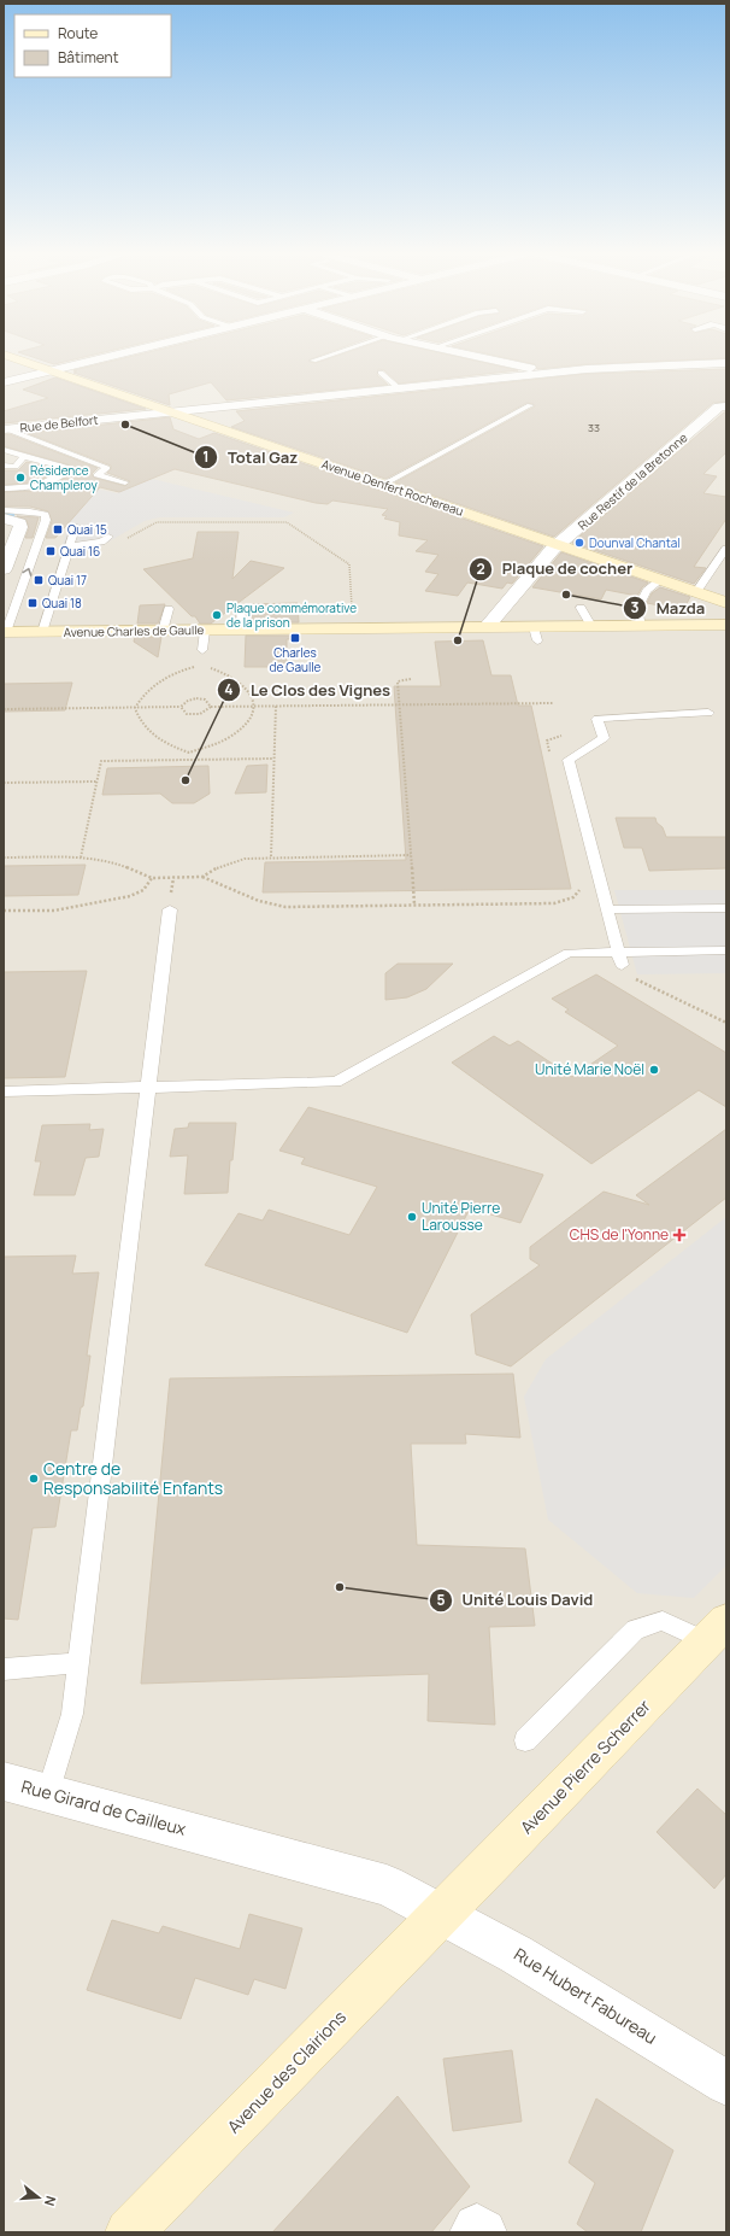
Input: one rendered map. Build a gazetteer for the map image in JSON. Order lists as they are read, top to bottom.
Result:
{
  "streets": {
    "street": [
      "Rue de Belfort",
      "Rue Restif de la Bretonne",
      "Avenue Denfert Rochereau",
      "Avenue Charles de Gaulle",
      "Avenue Pierre Scherrer",
      "Rue Girard de Cailleux",
      "Rue Hubert Fabureau",
      "Avenue des Clairions"
    ]
  },
  "crossings": [
    ["Rue de Belfort", "Avenue Denfert Rochereau"],
    ["Rue Restif de la Bretonne", "Avenue Denfert Rochereau"],
    ["Rue Restif de la Bretonne", "Avenue Charles de Gaulle"],
    ["Avenue Pierre Scherrer", "Rue Girard de Cailleux"],
    ["Avenue Pierre Scherrer", "Rue Hubert Fabureau"],
    ["Avenue Pierre Scherrer", "Avenue des Clairions"],
    ["Rue Girard de Cailleux", "Rue Hubert Fabureau"],
    ["Rue Girard de Cailleux", "Avenue des Clairions"],
    ["Rue Hubert Fabureau", "Avenue des Clairions"]
  ],
  "places": {
    "other": [
      "Total Gaz",
      "Résidence Champleroy",
      "Dounval Chantal",
      "Mazda",
      "Plaque commémorative de la prison",
      "Plaque de cocher",
      "Le Clos des Vignes",
      "Unité Marie Noël",
      "Unité Pierre Larousse",
      "Centre de Responsabilité Enfants",
      "Unité Louis David"
    ],
    "transit": [
      "Quai 15",
      "Quai 16",
      "Quai 17",
      "Quai 18",
      "Charles de Gaulle"
    ],
    "health": ["CHS de l'Yonne"]
  },
  "house_numbers": ["33"],
  "legend": ["Route", "Bâtiment"],
  "north": "right"
}
